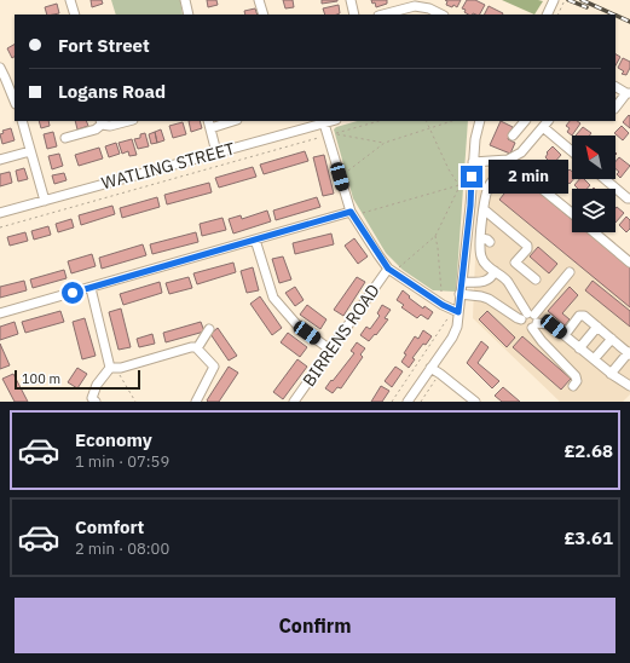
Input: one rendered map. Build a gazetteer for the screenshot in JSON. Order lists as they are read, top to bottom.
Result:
{
  "streets": {
    "street": ["WATLING STREET", "BIRRENS ROAD"]
  },
  "scale_bar": "100 m",
  "north": "top left",
  "page": {
    "banner": ["Fort Street", "Logans Road"],
    "bubble": "2 min",
    "scale": "100 m",
    "list": [
      {
        "name": "Economy",
        "note": "1 min · 07:59",
        "value": "£2.68"
      },
      {
        "name": "Comfort",
        "note": "2 min · 08:00",
        "value": "£3.61"
      }
    ],
    "buttons": "Confirm"
  }
}
